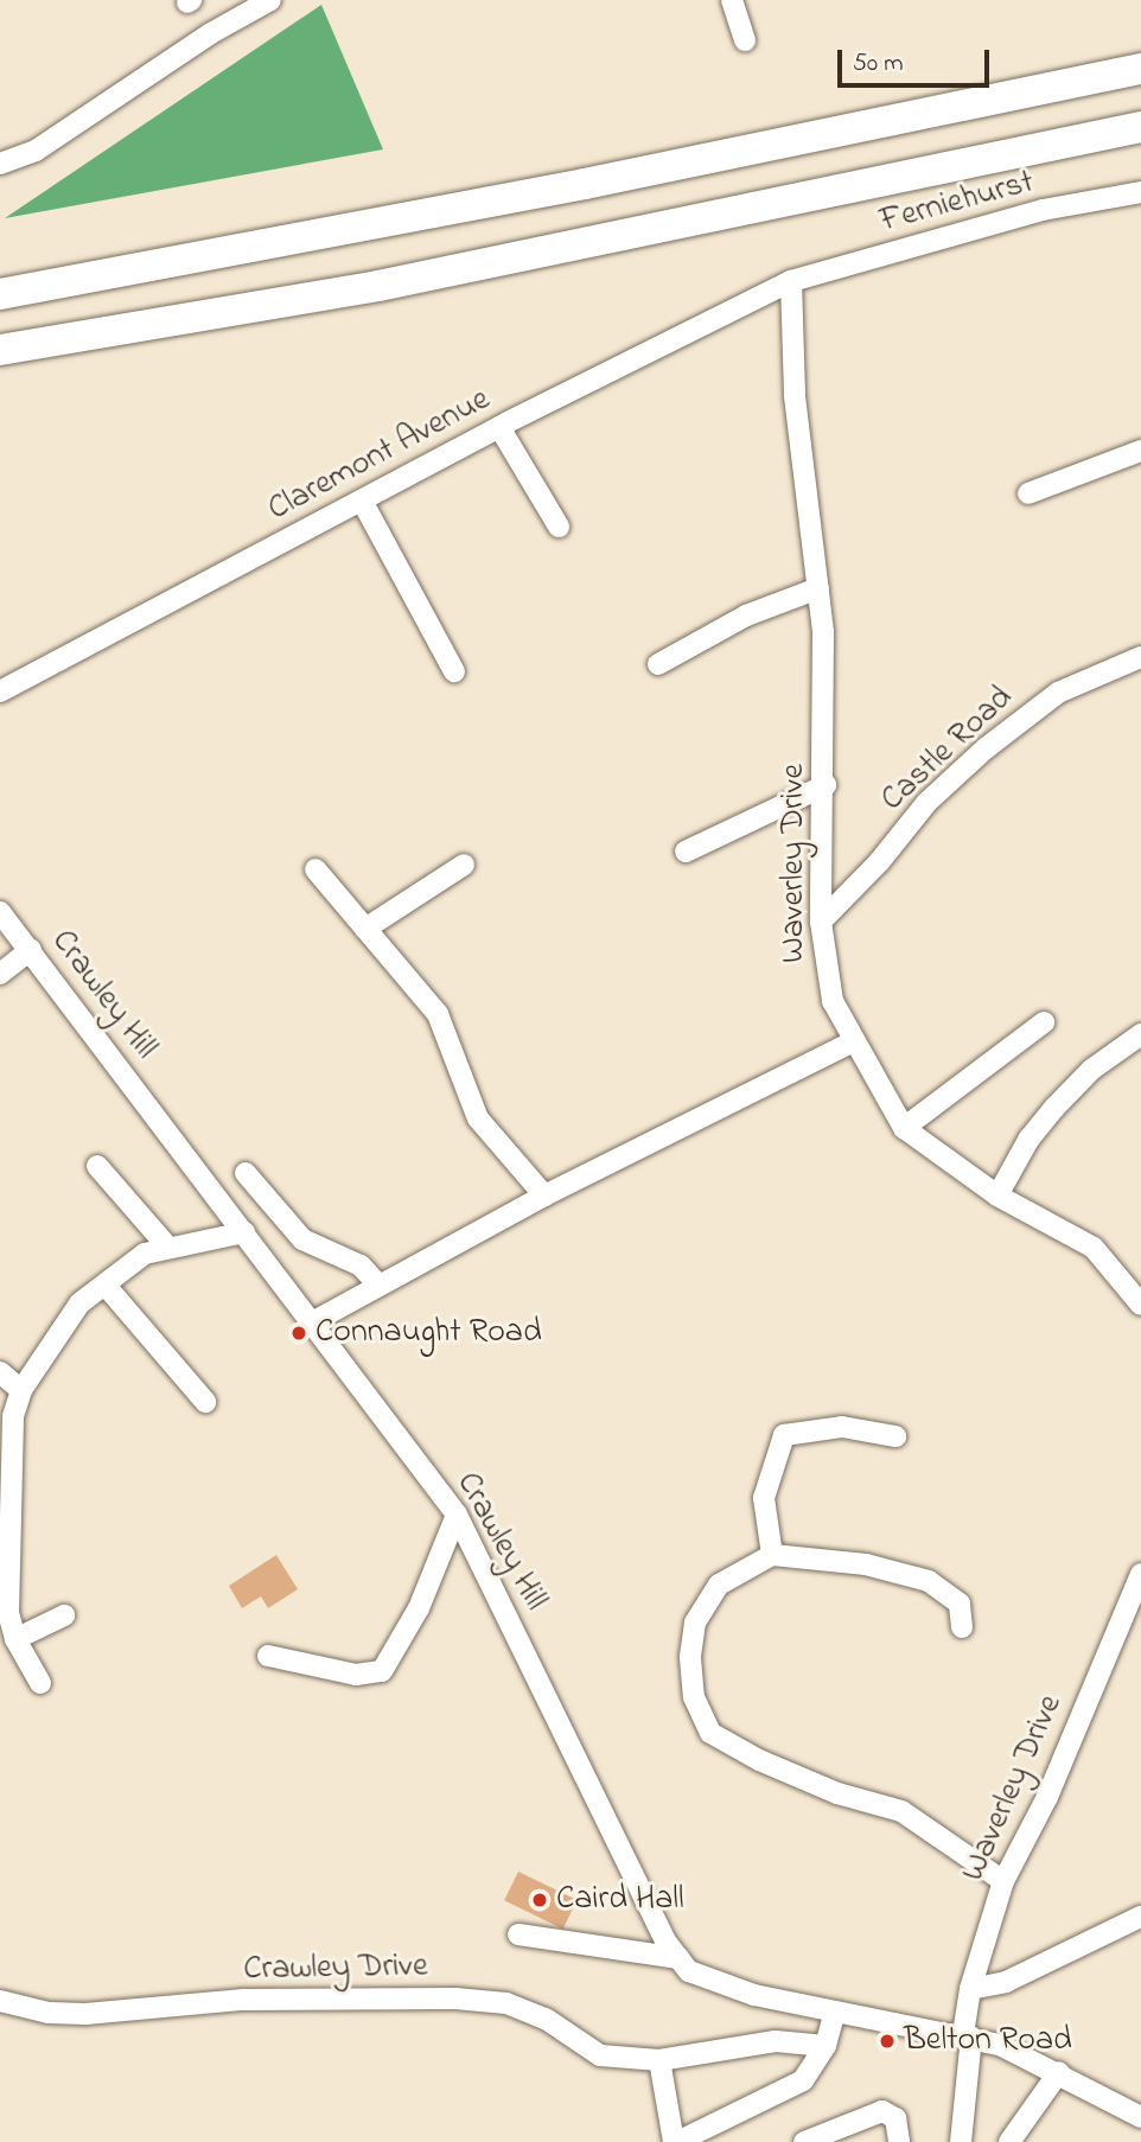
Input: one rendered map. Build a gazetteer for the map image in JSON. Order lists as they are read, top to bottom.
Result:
{
  "streets": {
    "street": [
      "Ferniehurst",
      "Claremont Avenue",
      "Castle Road",
      "Waverley Drive",
      "Crawley Hill",
      "Crawley Drive"
    ]
  },
  "crossings": [
    ["Ferniehurst", "Claremont Avenue"],
    ["Ferniehurst", "Waverley Drive"],
    ["Claremont Avenue", "Waverley Drive"],
    ["Castle Road", "Waverley Drive"]
  ],
  "places": ["Connaught Road", "Caird Hall", "Belton Road"],
  "scale_bar": "50 m"
}
